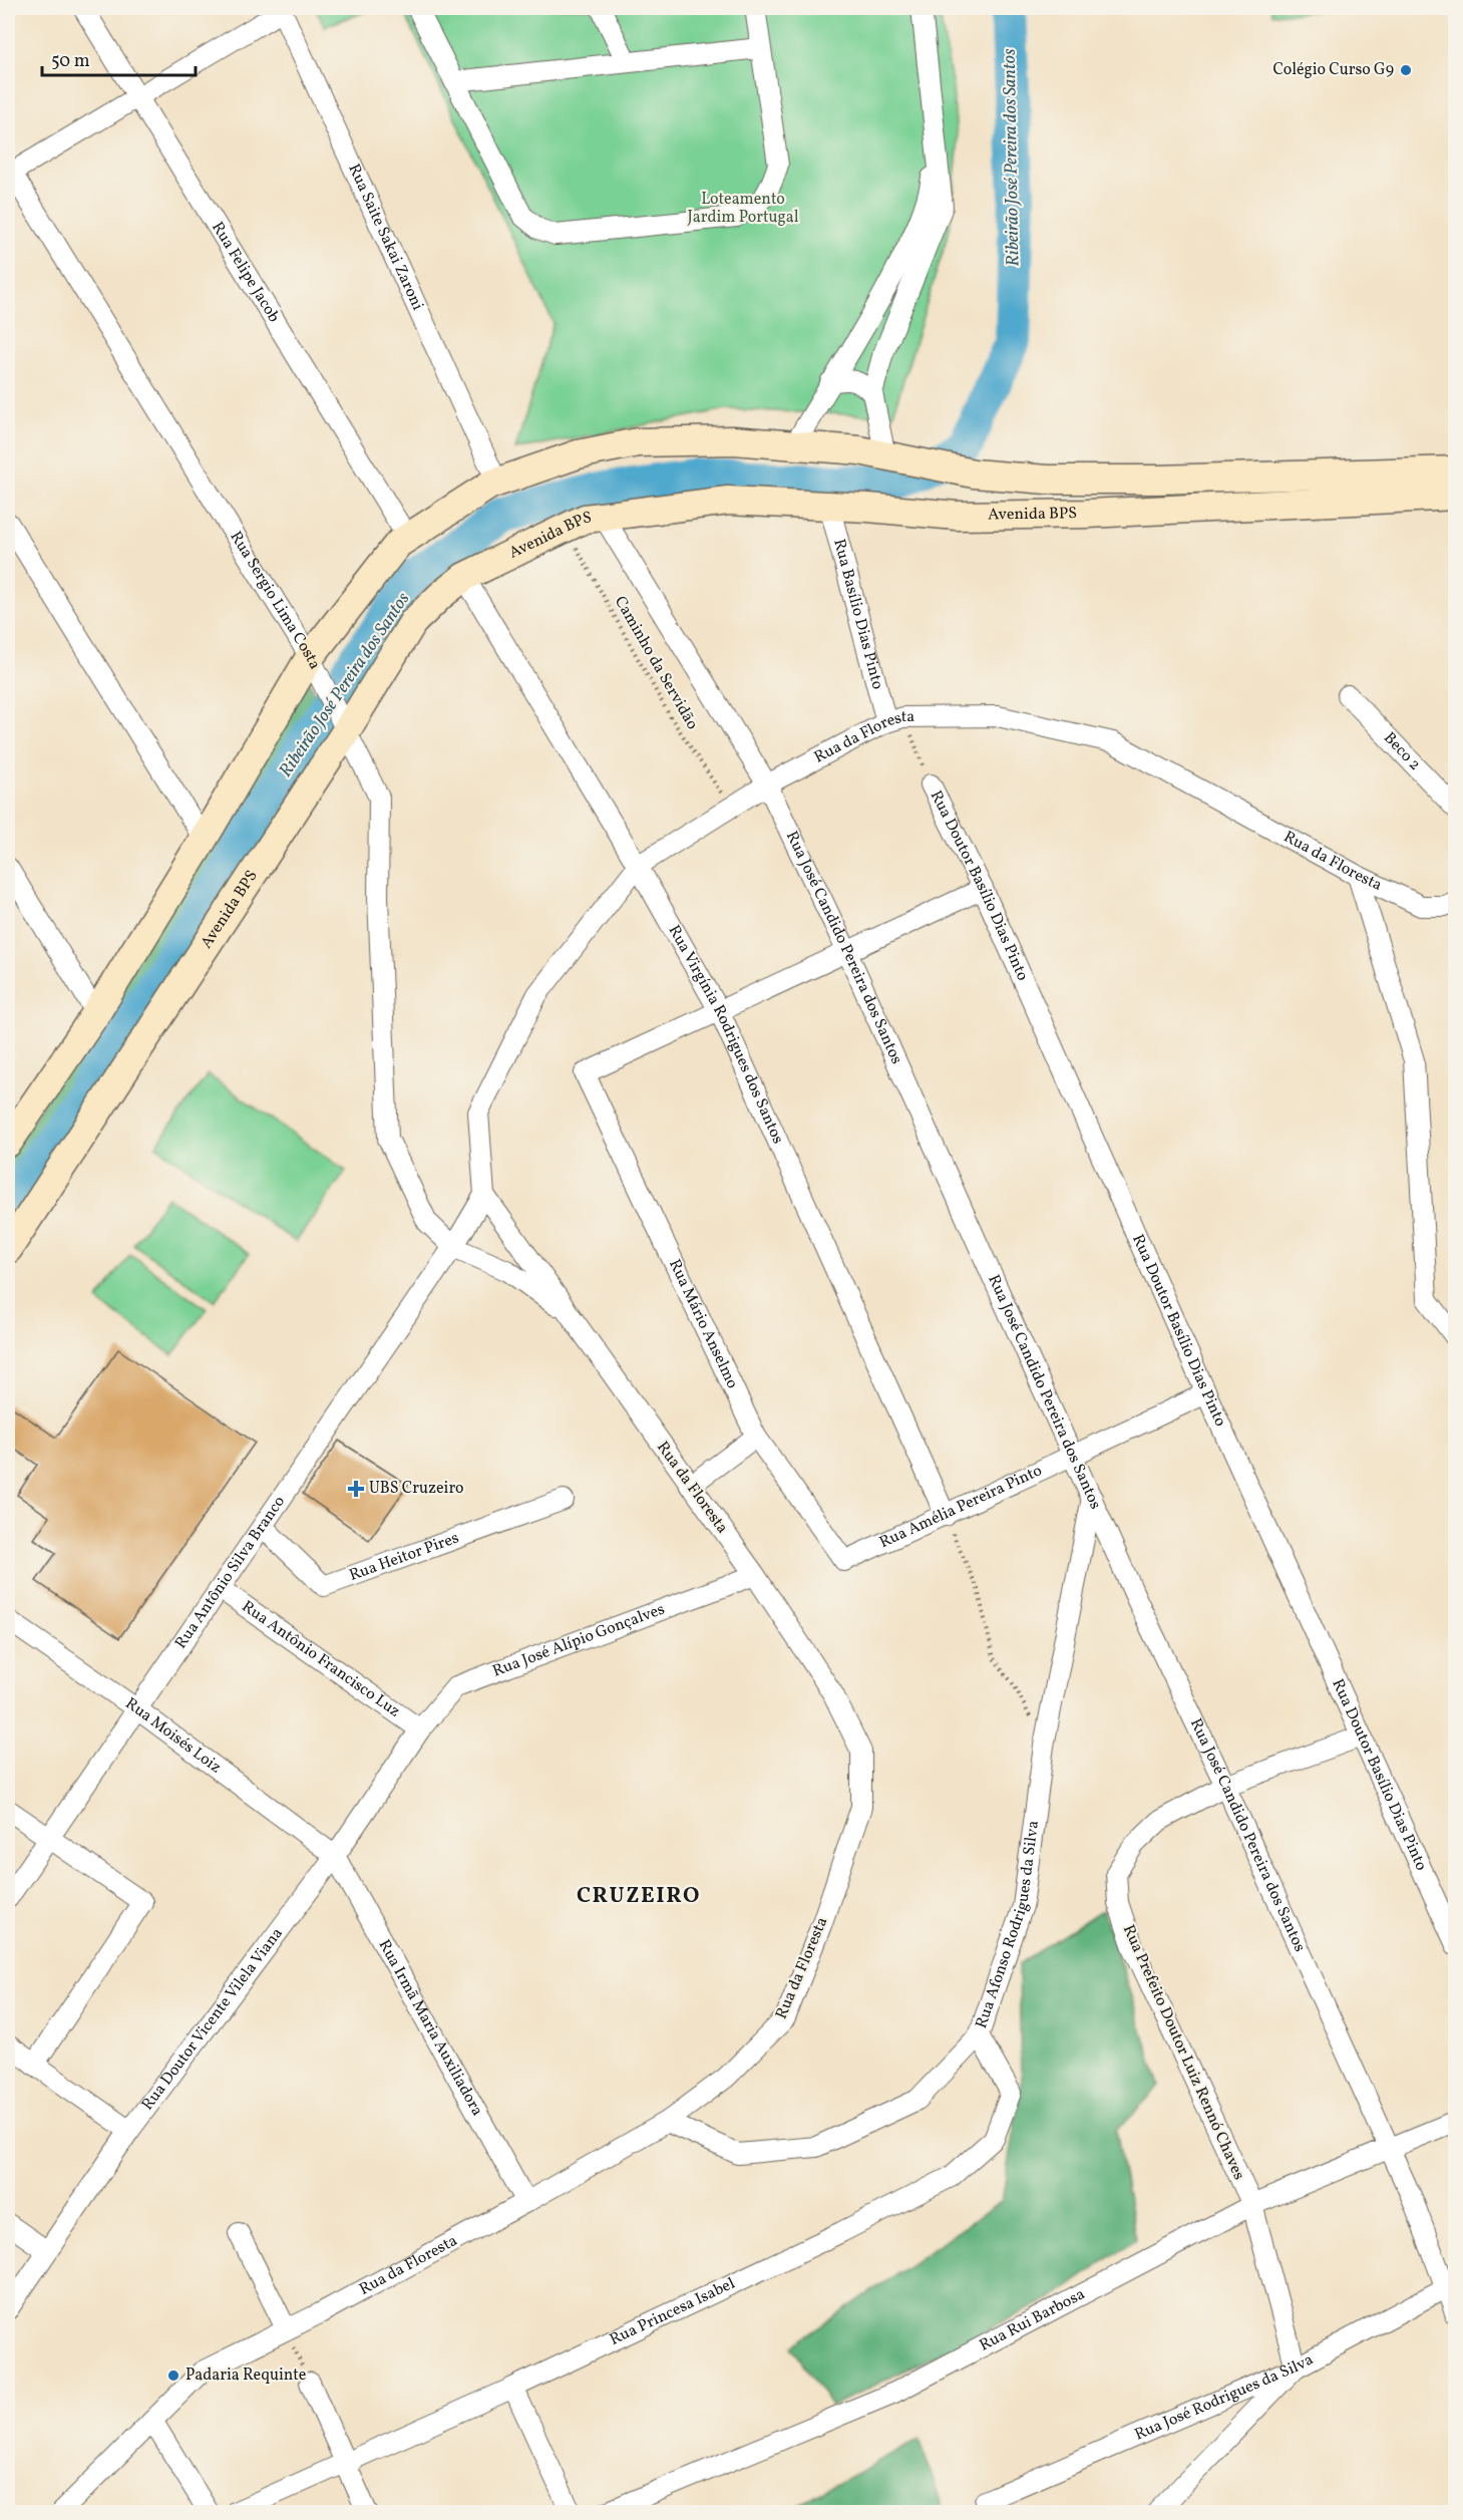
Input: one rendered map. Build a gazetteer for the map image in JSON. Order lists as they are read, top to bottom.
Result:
{
  "streets": {
    "main road": ["Avenida BPS"],
    "street": [
      "Rua Saite Sakai Zaroni",
      "Rua Felipe Jacob",
      "Rua Sergio Lima Costa",
      "Rua Basílio Dias Pinto",
      "Rua da Floresta",
      "Beco 2",
      "Rua Doutor Basílio Dias Pinto",
      "Rua José Candido Pereira dos Santos",
      "Rua Virgínia Rodrigues dos Santos",
      "Rua Mário Anselmo",
      "Rua Amélia Pereira Pinto",
      "Rua Heitor Pires",
      "Rua Antônio Silva Branco",
      "Rua José Alípio Gonçalves",
      "Rua Antônio Francisco Luz",
      "Rua Moisés Loiz",
      "Rua Afonso Rodrigues da Silva",
      "Rua Doutor Vicente Vilela Viana",
      "Rua Irmã Maria Auxiliadora",
      "Rua Prefeito Doutor Luiz Rennó Chaves",
      "Rua Princesa Isabel",
      "Rua Rui Barbosa",
      "Rua José Rodrigues da Silva"
    ],
    "path": ["Caminho da Servidão"]
  },
  "crossings": [
    ["Rua Saite Sakai Zaroni", "Rua Felipe Jacob"],
    ["Avenida BPS", "Rua Sergio Lima Costa"],
    ["Avenida BPS", "Rua Basílio Dias Pinto"],
    ["Avenida BPS", "Caminho da Servidão"],
    ["Avenida BPS", "Rua José Candido Pereira dos Santos"],
    ["Avenida BPS", "Rua Virgínia Rodrigues dos Santos"],
    ["Rua Sergio Lima Costa", "Rua Antônio Silva Branco"],
    ["Rua Basílio Dias Pinto", "Rua da Floresta"],
    ["Rua Basílio Dias Pinto", "Rua Doutor Basílio Dias Pinto"],
    ["Caminho da Servidão", "Rua da Floresta"],
    ["Rua da Floresta", "Rua Doutor Basílio Dias Pinto"],
    ["Rua da Floresta", "Rua José Candido Pereira dos Santos"],
    ["Rua da Floresta", "Rua Virgínia Rodrigues dos Santos"],
    ["Rua da Floresta", "Rua José Alípio Gonçalves"],
    ["Rua da Floresta", "Rua Afonso Rodrigues da Silva"],
    ["Rua da Floresta", "Rua Irmã Maria Auxiliadora"],
    ["Rua Doutor Basílio Dias Pinto", "Rua Amélia Pereira Pinto"],
    ["Rua Doutor Basílio Dias Pinto", "Rua Prefeito Doutor Luiz Rennó Chaves"],
    ["Rua José Candido Pereira dos Santos", "Rua Amélia Pereira Pinto"],
    ["Rua José Candido Pereira dos Santos", "Rua Afonso Rodrigues da Silva"],
    ["Rua José Candido Pereira dos Santos", "Rua Prefeito Doutor Luiz Rennó Chaves"],
    ["Rua José Candido Pereira dos Santos", "Rua Rui Barbosa"],
    ["Rua José Candido Pereira dos Santos", "Rua José Rodrigues da Silva"],
    ["Rua Virgínia Rodrigues dos Santos", "Rua Mário Anselmo"],
    ["Rua Virgínia Rodrigues dos Santos", "Rua Amélia Pereira Pinto"],
    ["Rua Mário Anselmo", "Rua Amélia Pereira Pinto"],
    ["Rua Heitor Pires", "Rua Antônio Silva Branco"],
    ["Rua Antônio Silva Branco", "Rua Antônio Francisco Luz"],
    ["Rua Antônio Silva Branco", "Rua Moisés Loiz"],
    ["Rua José Alípio Gonçalves", "Rua Antônio Francisco Luz"],
    ["Rua José Alípio Gonçalves", "Rua Doutor Vicente Vilela Viana"],
    ["Rua Antônio Francisco Luz", "Rua Doutor Vicente Vilela Viana"],
    ["Rua Moisés Loiz", "Rua Doutor Vicente Vilela Viana"],
    ["Rua Moisés Loiz", "Rua Irmã Maria Auxiliadora"],
    ["Rua Afonso Rodrigues da Silva", "Rua Princesa Isabel"],
    ["Rua Doutor Vicente Vilela Viana", "Rua Irmã Maria Auxiliadora"],
    ["Rua Prefeito Doutor Luiz Rennó Chaves", "Rua Rui Barbosa"],
    ["Rua Prefeito Doutor Luiz Rennó Chaves", "Rua José Rodrigues da Silva"]
  ],
  "districts": ["CRUZEIRO"],
  "water": ["Ribeirão José Pereira dos Santos"],
  "parks": ["Loteamento Jardim Portugal"],
  "places": {
    "other": ["Colégio Curso G9", "Padaria Requinte"],
    "health": ["UBS Cruzeiro"]
  },
  "scale_bar": "50 m"
}
